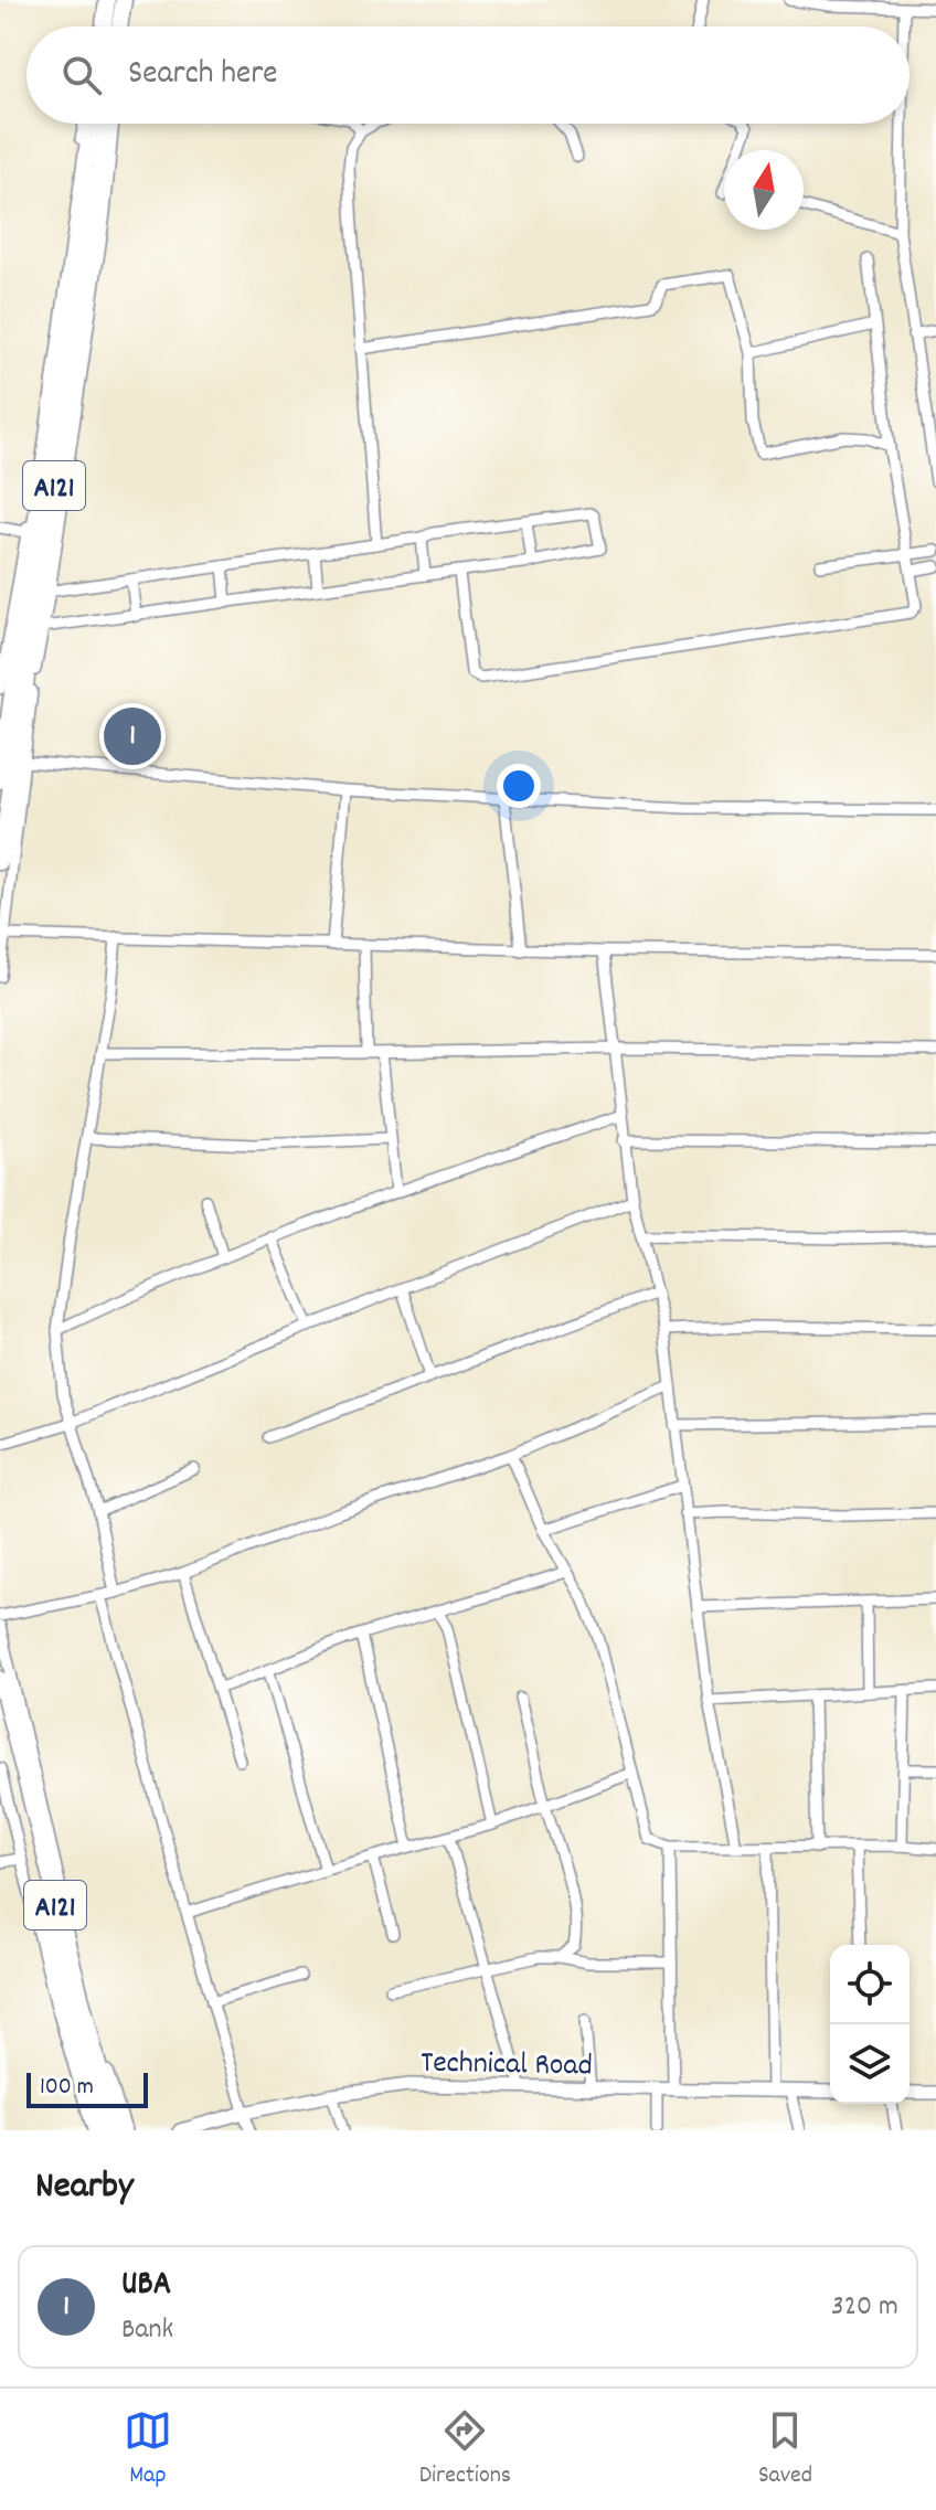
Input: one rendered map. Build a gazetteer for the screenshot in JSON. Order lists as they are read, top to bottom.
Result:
{
  "streets": {
    "highway": ["A121"],
    "street": ["Technical Road"]
  },
  "scale_bar": "100 m",
  "north": "top",
  "page": {
    "search": "Search here",
    "pins": "1",
    "scale": "100 m",
    "heading": "Nearby",
    "list": [
      {
        "mark": "1",
        "name": "UBA",
        "note": "Bank",
        "value": "320 m"
      }
    ],
    "nav": ["Map", "Directions", "Saved"]
  }
}
